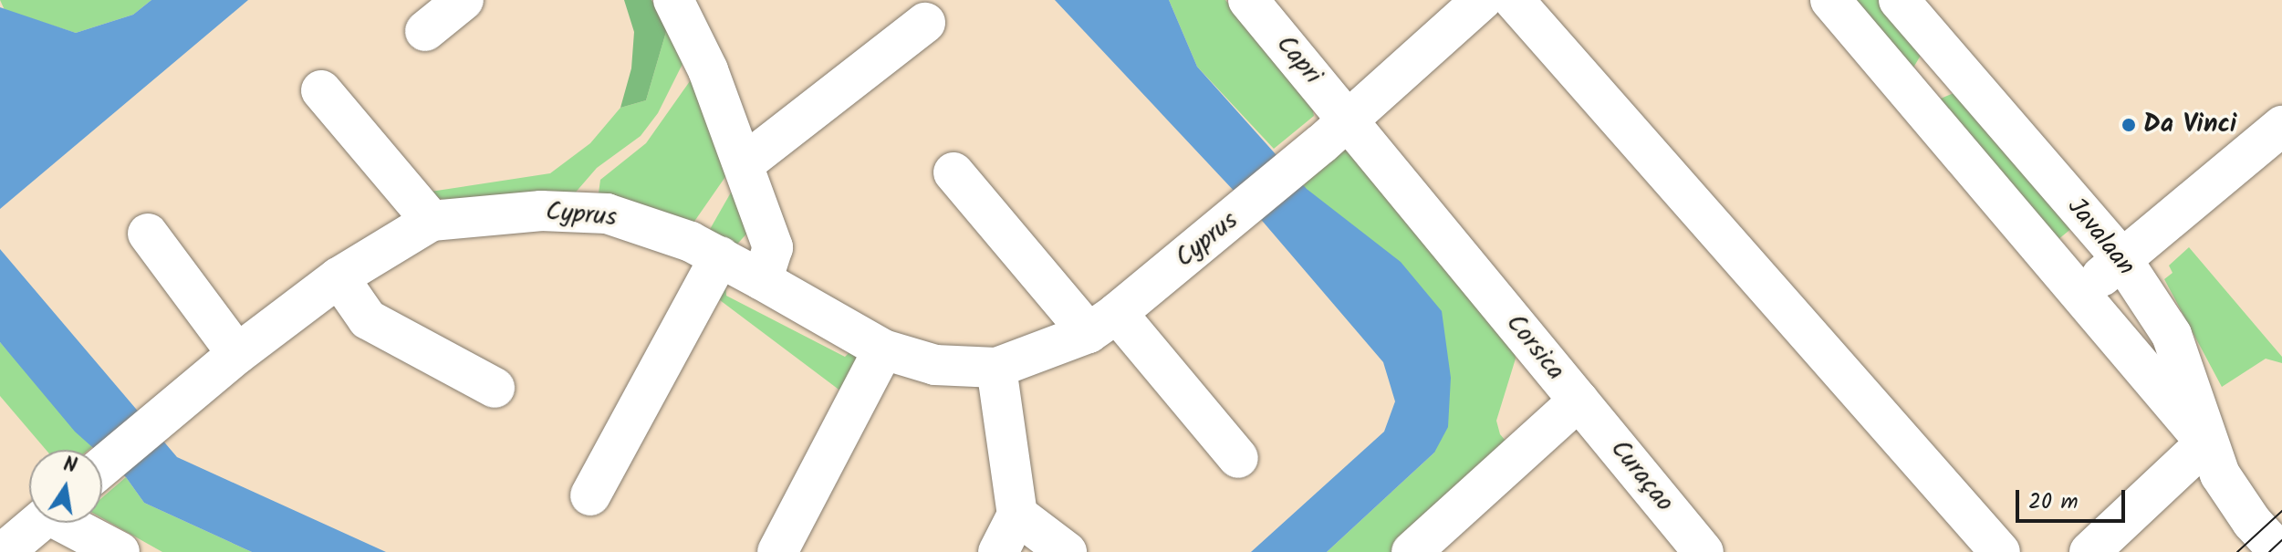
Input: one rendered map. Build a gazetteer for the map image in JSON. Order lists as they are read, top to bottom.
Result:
{
  "streets": {
    "street": [
      "Capri",
      "Cyprus",
      "Javalaan",
      "Corsica",
      "Curaçao"
    ]
  },
  "crossings": [
    ["Capri", "Cyprus"],
    ["Capri", "Corsica"],
    ["Cyprus", "Corsica"],
    ["Corsica", "Curaçao"]
  ],
  "places": ["Da Vinci"],
  "scale_bar": "20 m",
  "north": "top"
}
